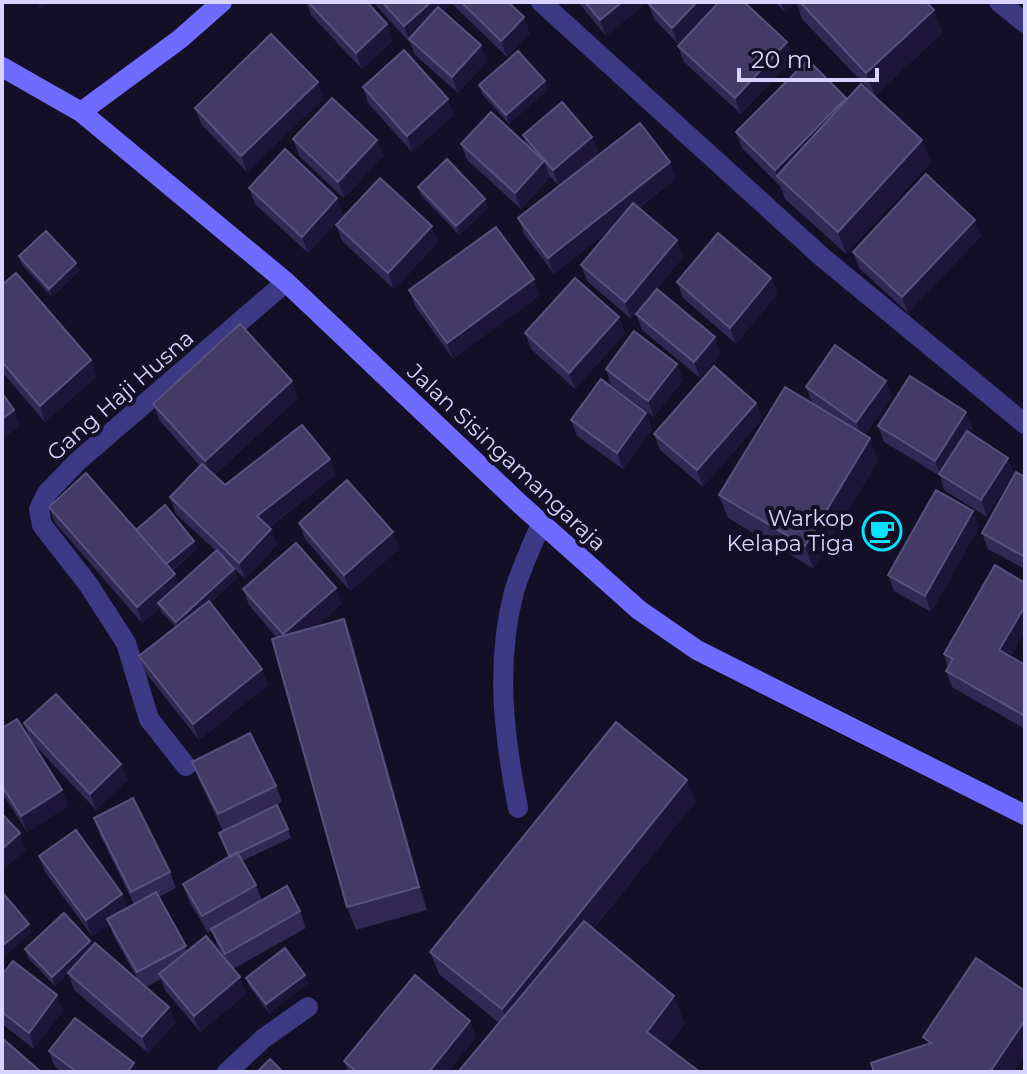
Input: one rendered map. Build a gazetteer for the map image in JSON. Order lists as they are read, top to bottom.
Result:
{
  "streets": {
    "main road": ["Jalan Sisingamangaraja"],
    "street": ["Gang Haji Husna"]
  },
  "crossings": [
    ["Gang Haji Husna", "Jalan Sisingamangaraja"]
  ],
  "places": {
    "cafe": ["Warkop Kelapa Tiga"]
  },
  "scale_bar": "20 m"
}
